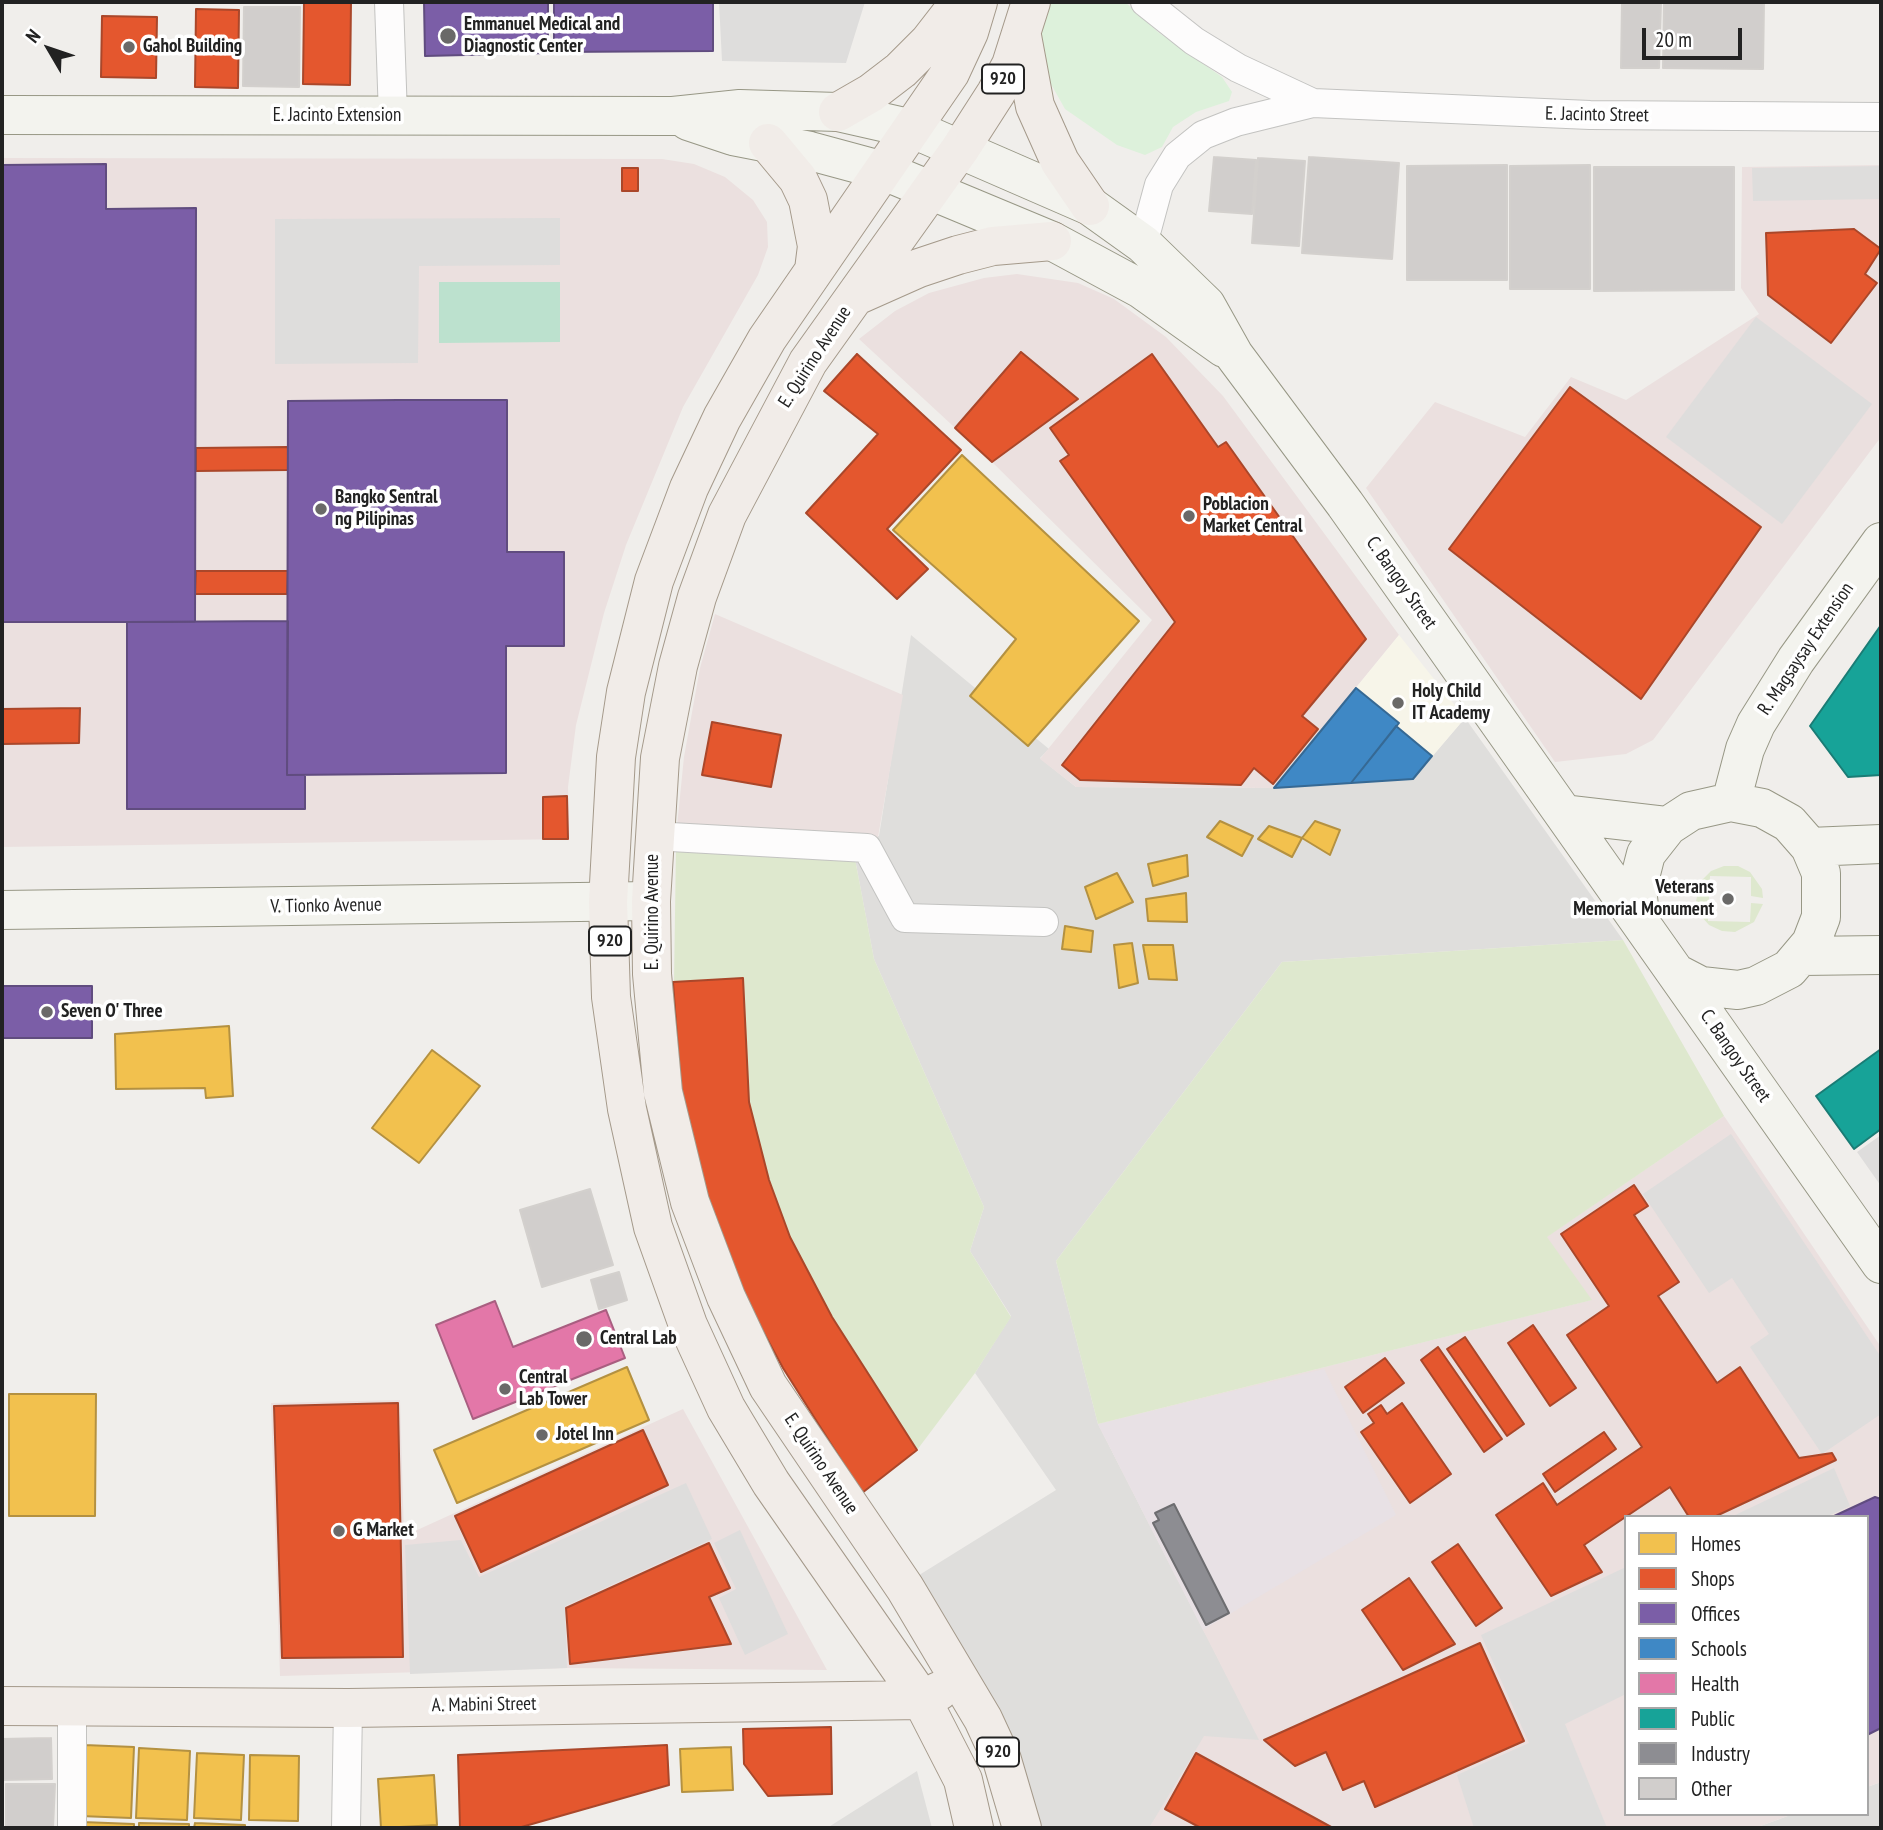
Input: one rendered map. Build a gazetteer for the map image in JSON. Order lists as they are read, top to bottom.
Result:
{
  "streets": {
    "main road": [
      "920",
      "E. Jacinto Extension",
      "E. Quirino Avenue",
      "C. Bangoy Street",
      "R. Magsaysay Extension",
      "V. Tionko Avenue",
      "A. Mabini Street"
    ],
    "street": ["E. Jacinto Street"]
  },
  "crossings": [
    ["920", "E. Jacinto Extension"],
    ["920", "V. Tionko Avenue"],
    ["920", "A. Mabini Street"],
    ["E. Jacinto Street", "C. Bangoy Street"],
    ["E. Jacinto Extension", "E. Quirino Avenue"],
    ["E. Jacinto Extension", "C. Bangoy Street"],
    ["E. Quirino Avenue", "C. Bangoy Street"],
    ["E. Quirino Avenue", "V. Tionko Avenue"],
    ["E. Quirino Avenue", "A. Mabini Street"],
    ["C. Bangoy Street", "R. Magsaysay Extension"]
  ],
  "places": [
    "Emmanuel Medical and Diagnostic Center",
    "Gahol Building",
    "Bangko Sentral ng Pilipinas",
    "Poblacion Market Central",
    "Holy Child IT Academy",
    "Veterans Memorial Monument",
    "Seven O' Three",
    "Central Lab",
    "Central Lab Tower",
    "Jotel Inn",
    "G Market"
  ],
  "legend": [
    "Homes",
    "Shops",
    "Offices",
    "Schools",
    "Health",
    "Public",
    "Industry",
    "Other"
  ],
  "scale_bar": "20 m",
  "north": "top left"
}
